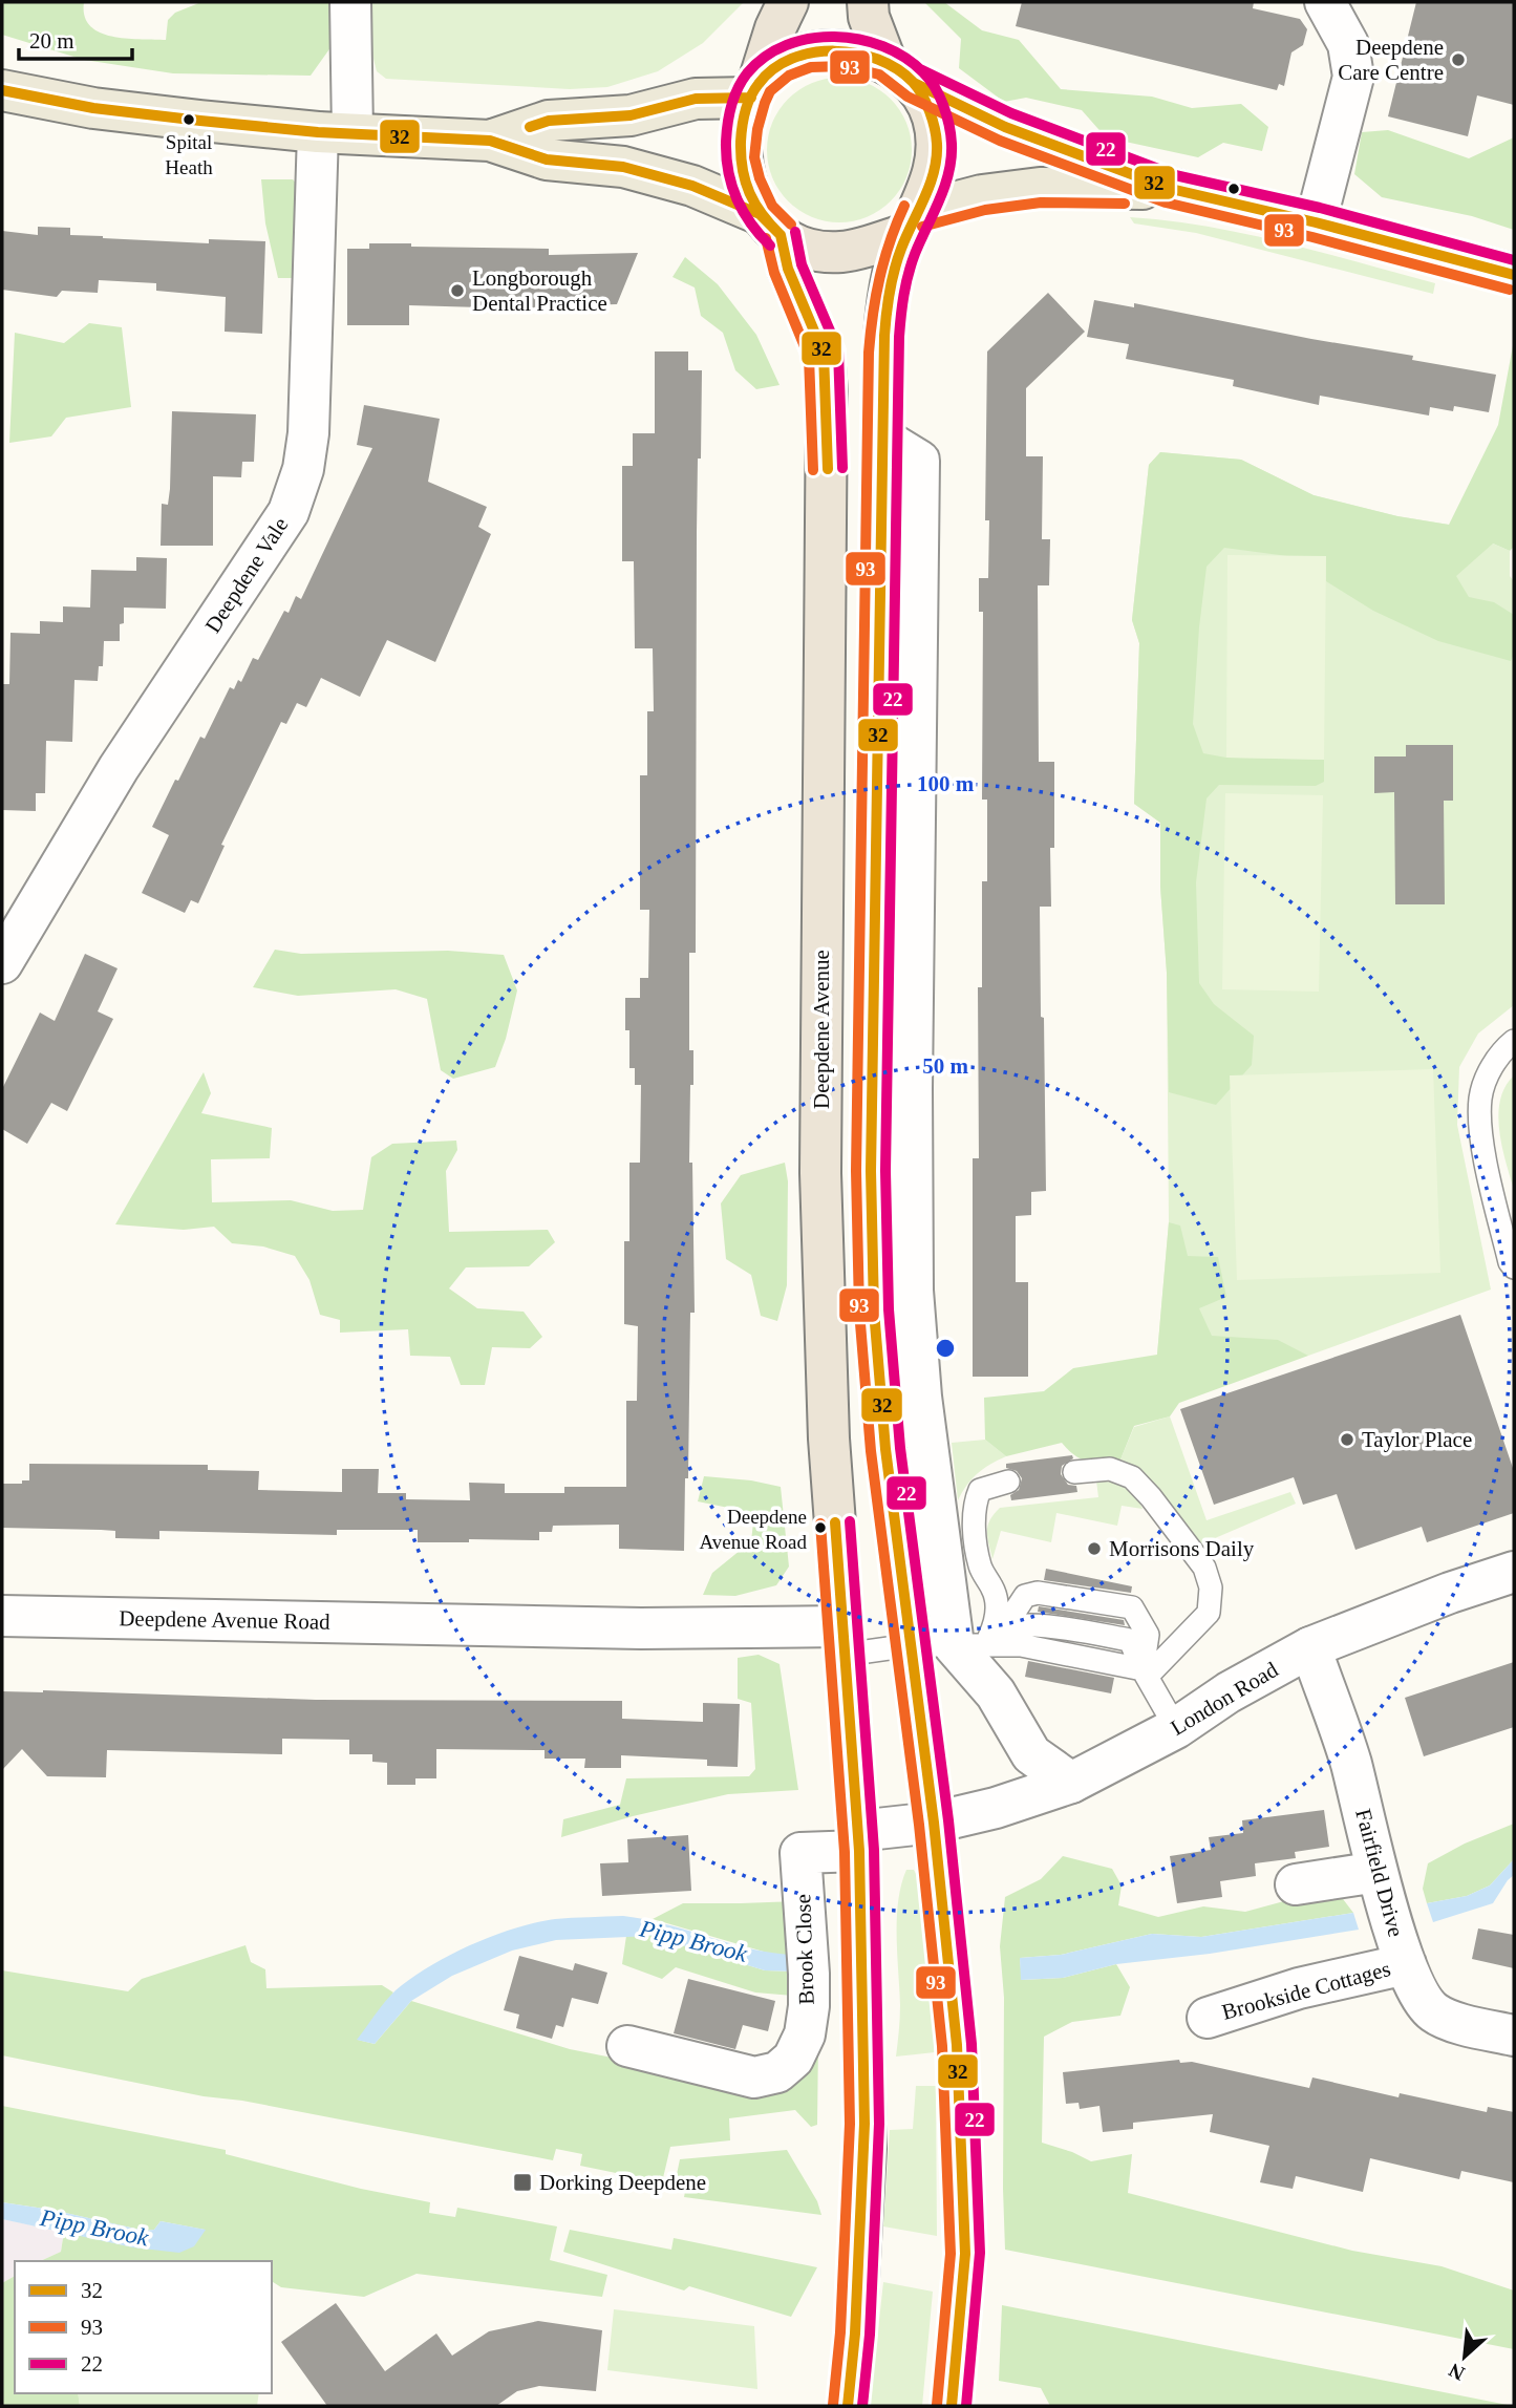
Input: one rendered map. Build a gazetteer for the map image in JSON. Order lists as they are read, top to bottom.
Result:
{
  "streets": {
    "highway": ["Deepdene Avenue"],
    "street": [
      "Deepdene Vale",
      "Deepdene Avenue Road",
      "London Road",
      "Fairfield Drive",
      "Brook Close",
      "Brookside Cottages"
    ]
  },
  "crossings": [
    ["Deepdene Avenue", "Deepdene Avenue Road"],
    ["Deepdene Avenue", "London Road"],
    ["Deepdene Avenue", "Brook Close"],
    ["London Road", "Fairfield Drive"],
    ["London Road", "Brook Close"],
    ["Fairfield Drive", "Brookside Cottages"]
  ],
  "water": ["Pipp Brook"],
  "places": {
    "other": [
      "Deepdene Care Centre",
      "Spital Heath",
      "Longborough Dental Practice",
      "Taylor Place",
      "Deepdene Avenue Road",
      "Morrisons Daily"
    ],
    "transit": ["Dorking Deepdene"]
  },
  "lines": ["transit line 22", "transit line 32", "transit line 93"],
  "legend": ["32", "93", "22"],
  "scale_bar": "20 m",
  "north": "bottom left",
  "rings": ["100 m", "50 m"]
}
